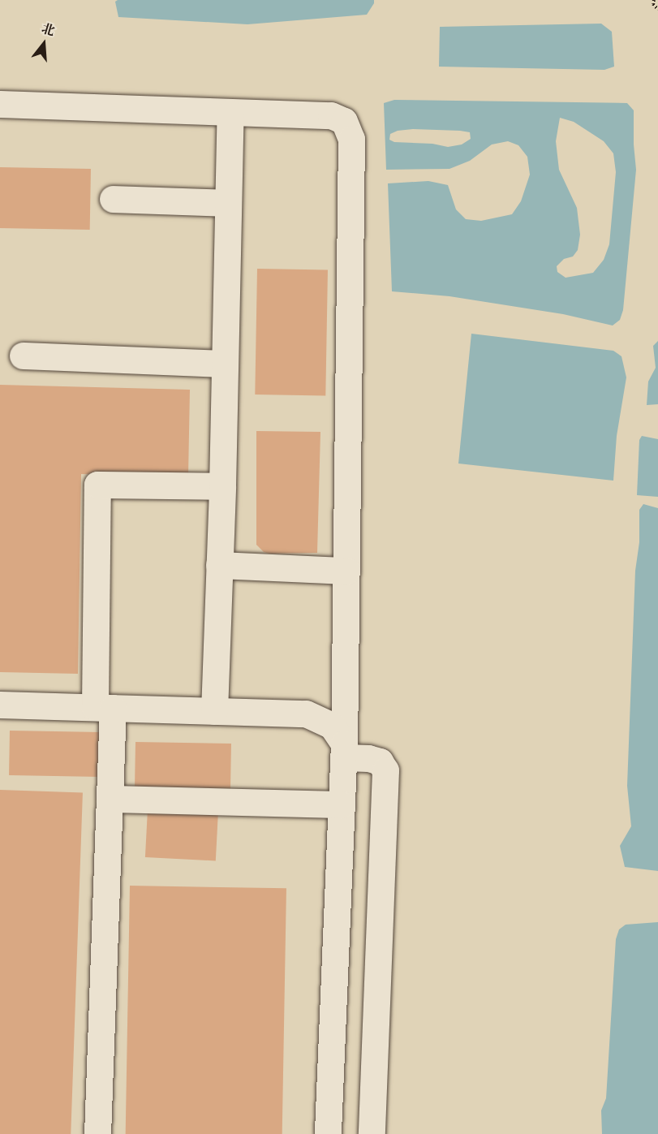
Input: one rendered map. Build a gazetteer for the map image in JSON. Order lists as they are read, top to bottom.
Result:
{
  "north": "top"
}
